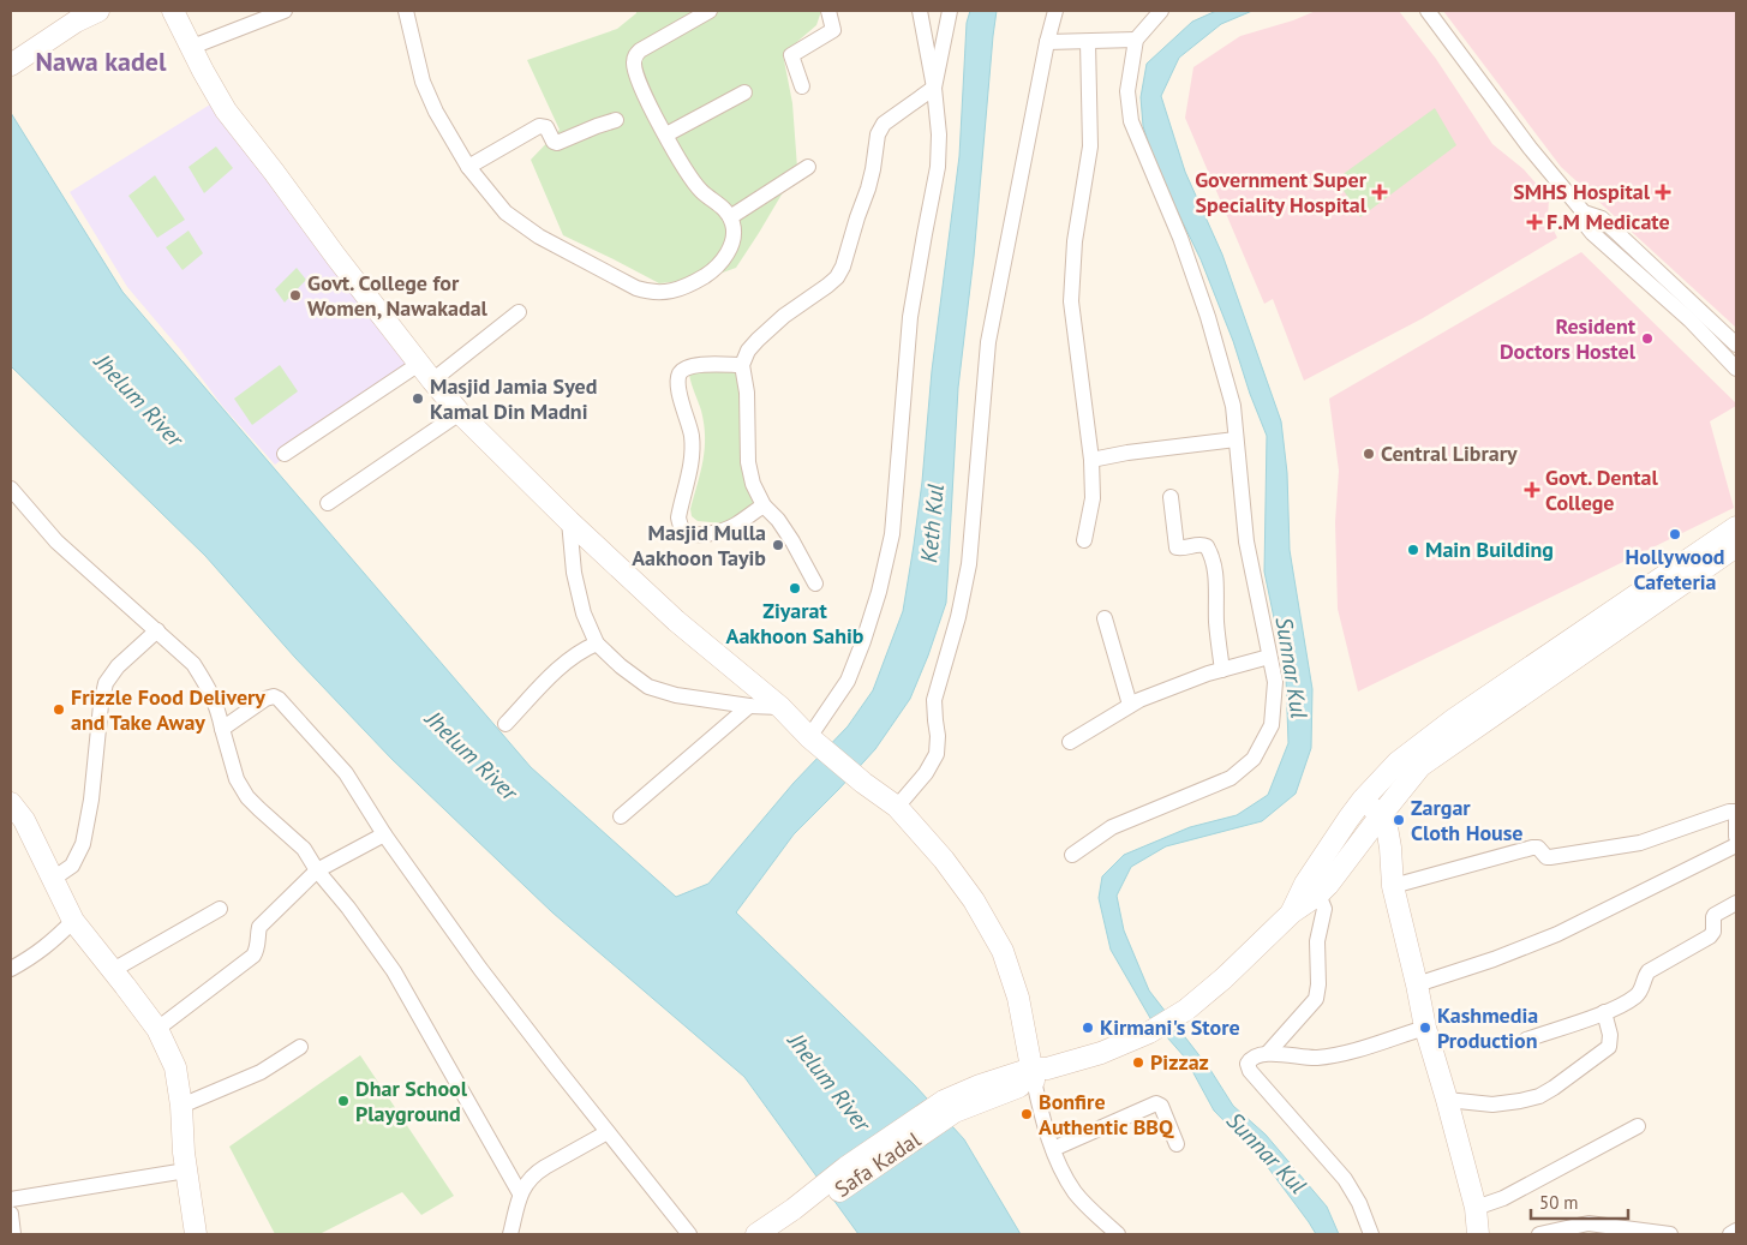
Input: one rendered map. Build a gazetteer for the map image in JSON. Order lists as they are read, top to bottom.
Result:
{
  "streets": {
    "street": ["Safa Kadal"]
  },
  "districts": ["Nawa kadel"],
  "water": ["Jhelum River", "Keth Kul", "Sunnar Kul"],
  "places": {
    "health": [
      "Government Super Speciality Hospital",
      "SMHS Hospital",
      "F.M Medicate",
      "Govt. Dental College"
    ],
    "other": [
      "Govt. College for Women, Nawakadal",
      "Resident Doctors Hostel",
      "Masjid Jamia Syed Kamal Din Madni",
      "Central Library",
      "Hollywood Cafeteria",
      "Masjid Mulla Aakhoon Tayib",
      "Main Building",
      "Ziyarat Aakhoon Sahib",
      "Frizzle Food Delivery and Take Away",
      "Zargar Cloth House",
      "Kirmani's Store",
      "Kashmedia Production",
      "Pizzaz",
      "Dhar School Playground",
      "Bonfire Authentic BBQ"
    ]
  },
  "scale_bar": "50 m"
}
